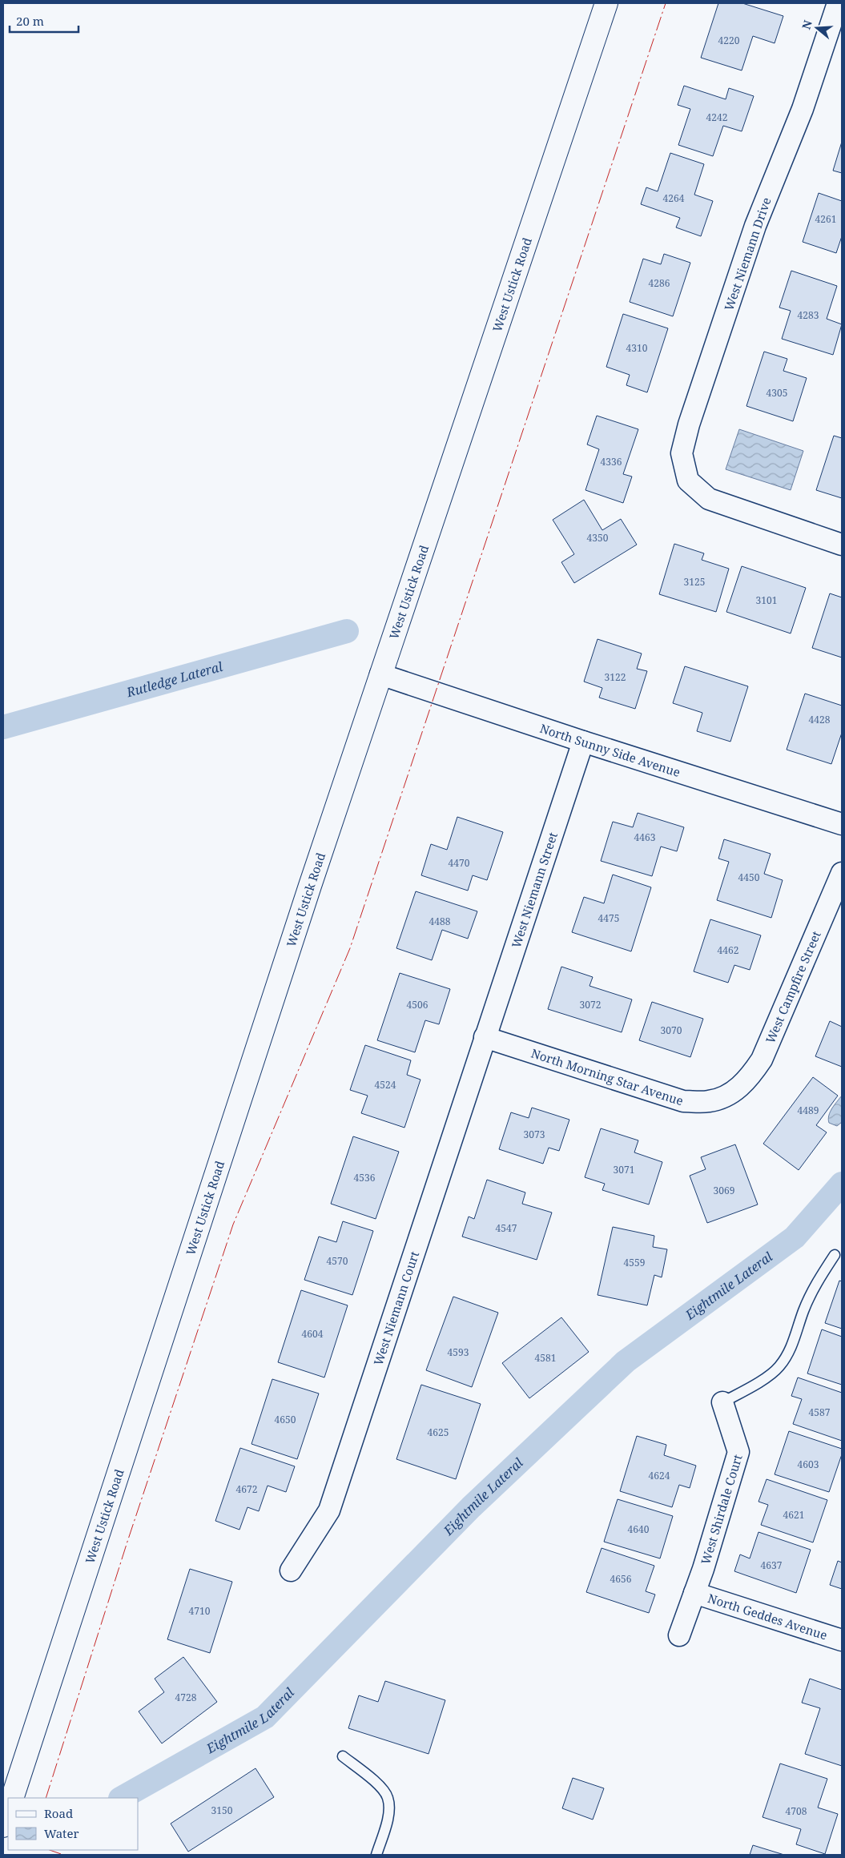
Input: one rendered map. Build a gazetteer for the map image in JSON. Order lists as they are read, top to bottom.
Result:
{
  "streets": {
    "main road": ["West Ustick Road"],
    "street": [
      "West Niemann Drive",
      "North Sunny Side Avenue",
      "West Niemann Street",
      "West Campfire Street",
      "North Morning Star Avenue",
      "West Niemann Court",
      "West Shirdale Court",
      "North Geddes Avenue"
    ]
  },
  "crossings": [
    ["West Ustick Road", "North Sunny Side Avenue"],
    ["North Sunny Side Avenue", "West Niemann Street"],
    ["West Niemann Street", "North Morning Star Avenue"],
    ["West Niemann Street", "West Niemann Court"],
    ["West Campfire Street", "North Morning Star Avenue"],
    ["North Morning Star Avenue", "West Niemann Court"],
    ["West Shirdale Court", "North Geddes Avenue"]
  ],
  "water": ["Rutledge Lateral", "Eightmile Lateral"],
  "house_numbers": [
    "4220",
    "4242",
    "4264",
    "4261",
    "4286",
    "4283",
    "4310",
    "4305",
    "4336",
    "4350",
    "3125",
    "3101",
    "3122",
    "4428",
    "4463",
    "4470",
    "4450",
    "4475",
    "4488",
    "4462",
    "4506",
    "3072",
    "3070",
    "4524",
    "4489",
    "3073",
    "3071",
    "4536",
    "3069",
    "4547",
    "4570",
    "4559",
    "4604",
    "4593",
    "4581",
    "4587",
    "4650",
    "4625",
    "4603",
    "4624",
    "4672",
    "4621",
    "4640",
    "4637",
    "4656",
    "4710",
    "4728",
    "3150",
    "4708"
  ],
  "legend": ["Road", "Water"],
  "scale_bar": "20 m",
  "north": "left"
}
